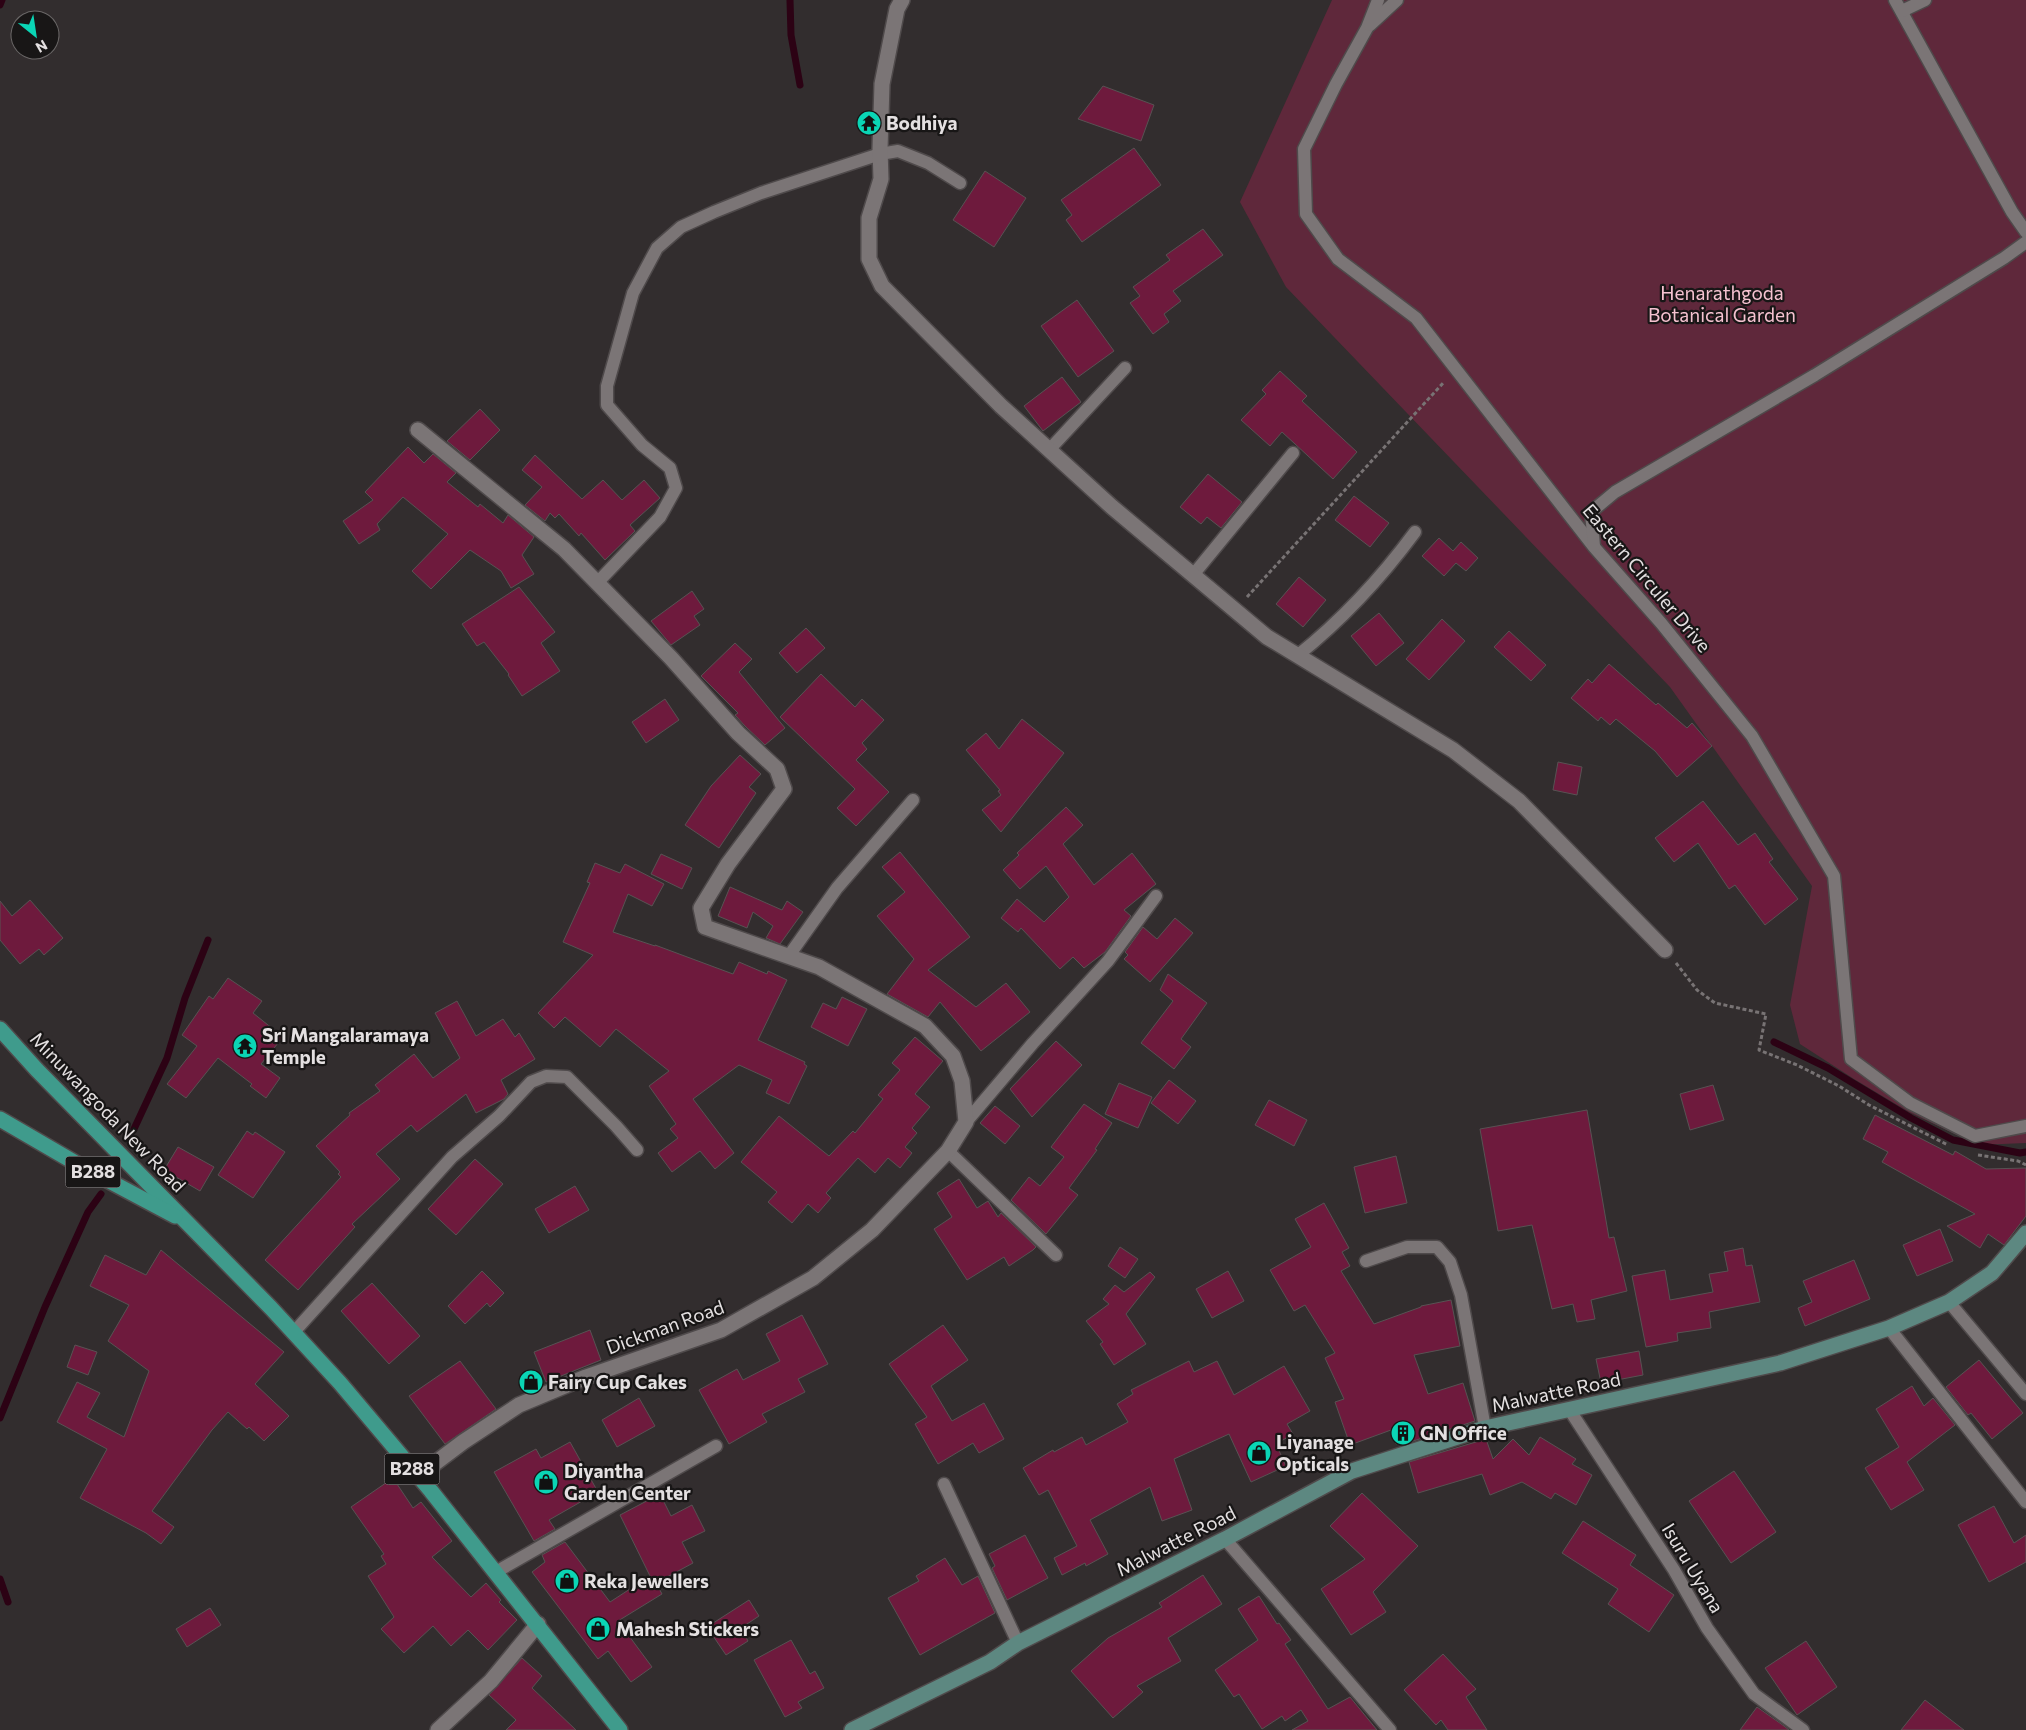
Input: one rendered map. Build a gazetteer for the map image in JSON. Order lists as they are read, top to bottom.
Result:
{
  "streets": {
    "main road": ["Minuwangoda New Road", "B288"],
    "street": ["Dickman Road", "Malwatte Road"],
    "lane": ["Eastern Circuler Drive", "Isuru Uyana"]
  },
  "crossings": [
    ["Minuwangoda New Road", "B288"],
    ["B288", "Dickman Road"],
    ["Malwatte Road", "Isuru Uyana"]
  ],
  "parks": ["Henarathgoda Botanical Garden"],
  "places": {
    "temple": ["Bodhiya", "Sri Mangalaramaya Temple"],
    "shop": [
      "Fairy Cup Cakes",
      "Liyanage Opticals",
      "Diyantha Garden Center",
      "Reka Jewellers",
      "Mahesh Stickers"
    ],
    "building": ["GN Office"]
  },
  "north": "bottom right"
}
